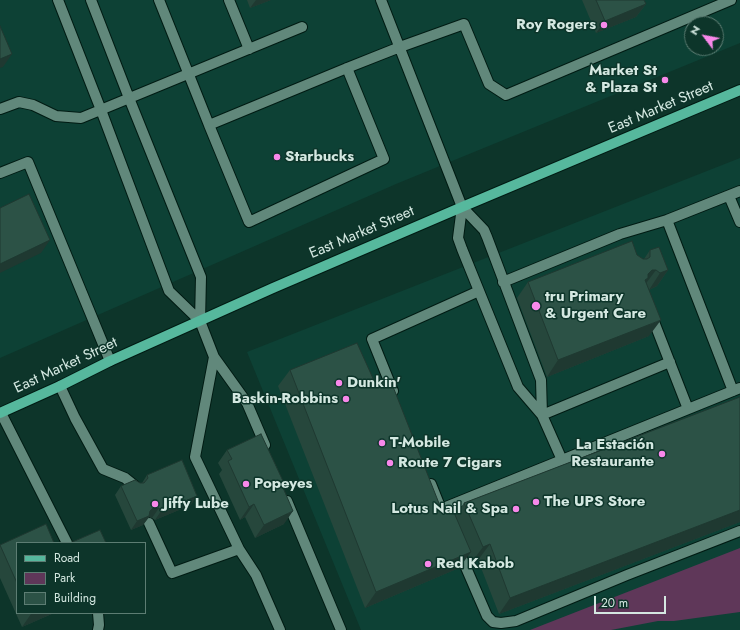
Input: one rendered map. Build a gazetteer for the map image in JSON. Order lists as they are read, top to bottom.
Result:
{
  "streets": {
    "main road": ["East Market Street"]
  },
  "places": [
    "Roy Rogers",
    "Market St & Plaza St",
    "Starbucks",
    "tru Primary & Urgent Care",
    "Dunkin'",
    "Baskin-Robbins",
    "T-Mobile",
    "La Estación Restaurante",
    "Route 7 Cigars",
    "Popeyes",
    "The UPS Store",
    "Jiffy Lube",
    "Lotus Nail & Spa",
    "Red Kabob"
  ],
  "legend": ["Road", "Park", "Building"],
  "scale_bar": "20 m",
  "north": "top left"
}
